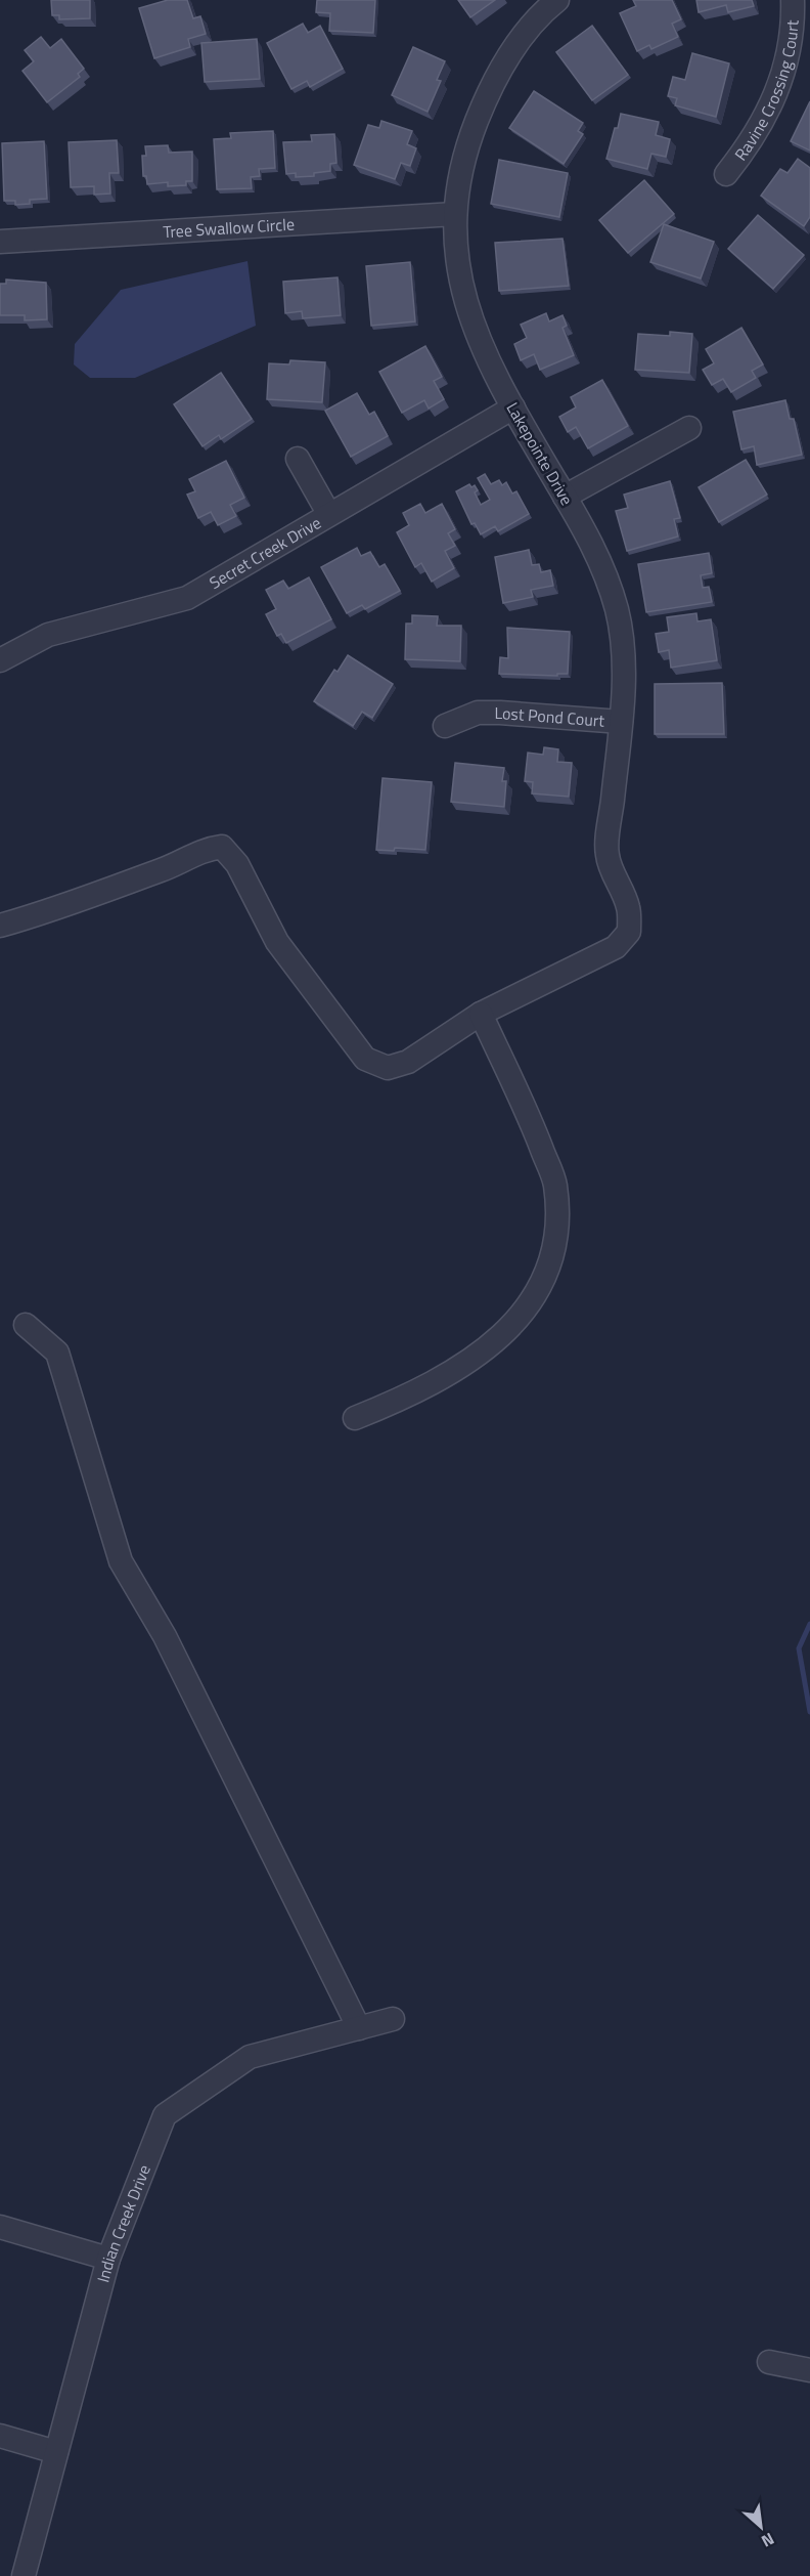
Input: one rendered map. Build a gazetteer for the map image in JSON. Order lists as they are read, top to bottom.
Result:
{
  "streets": {
    "street": [
      "Ravine Crossing Court",
      "Tree Swallow Circle",
      "Lakepointe Drive",
      "Secret Creek Drive",
      "Lost Pond Court",
      "Indian Creek Drive"
    ]
  },
  "crossings": [
    ["Tree Swallow Circle", "Lakepointe Drive"],
    ["Lakepointe Drive", "Secret Creek Drive"],
    ["Lakepointe Drive", "Lost Pond Court"]
  ],
  "north": "bottom right"
}
